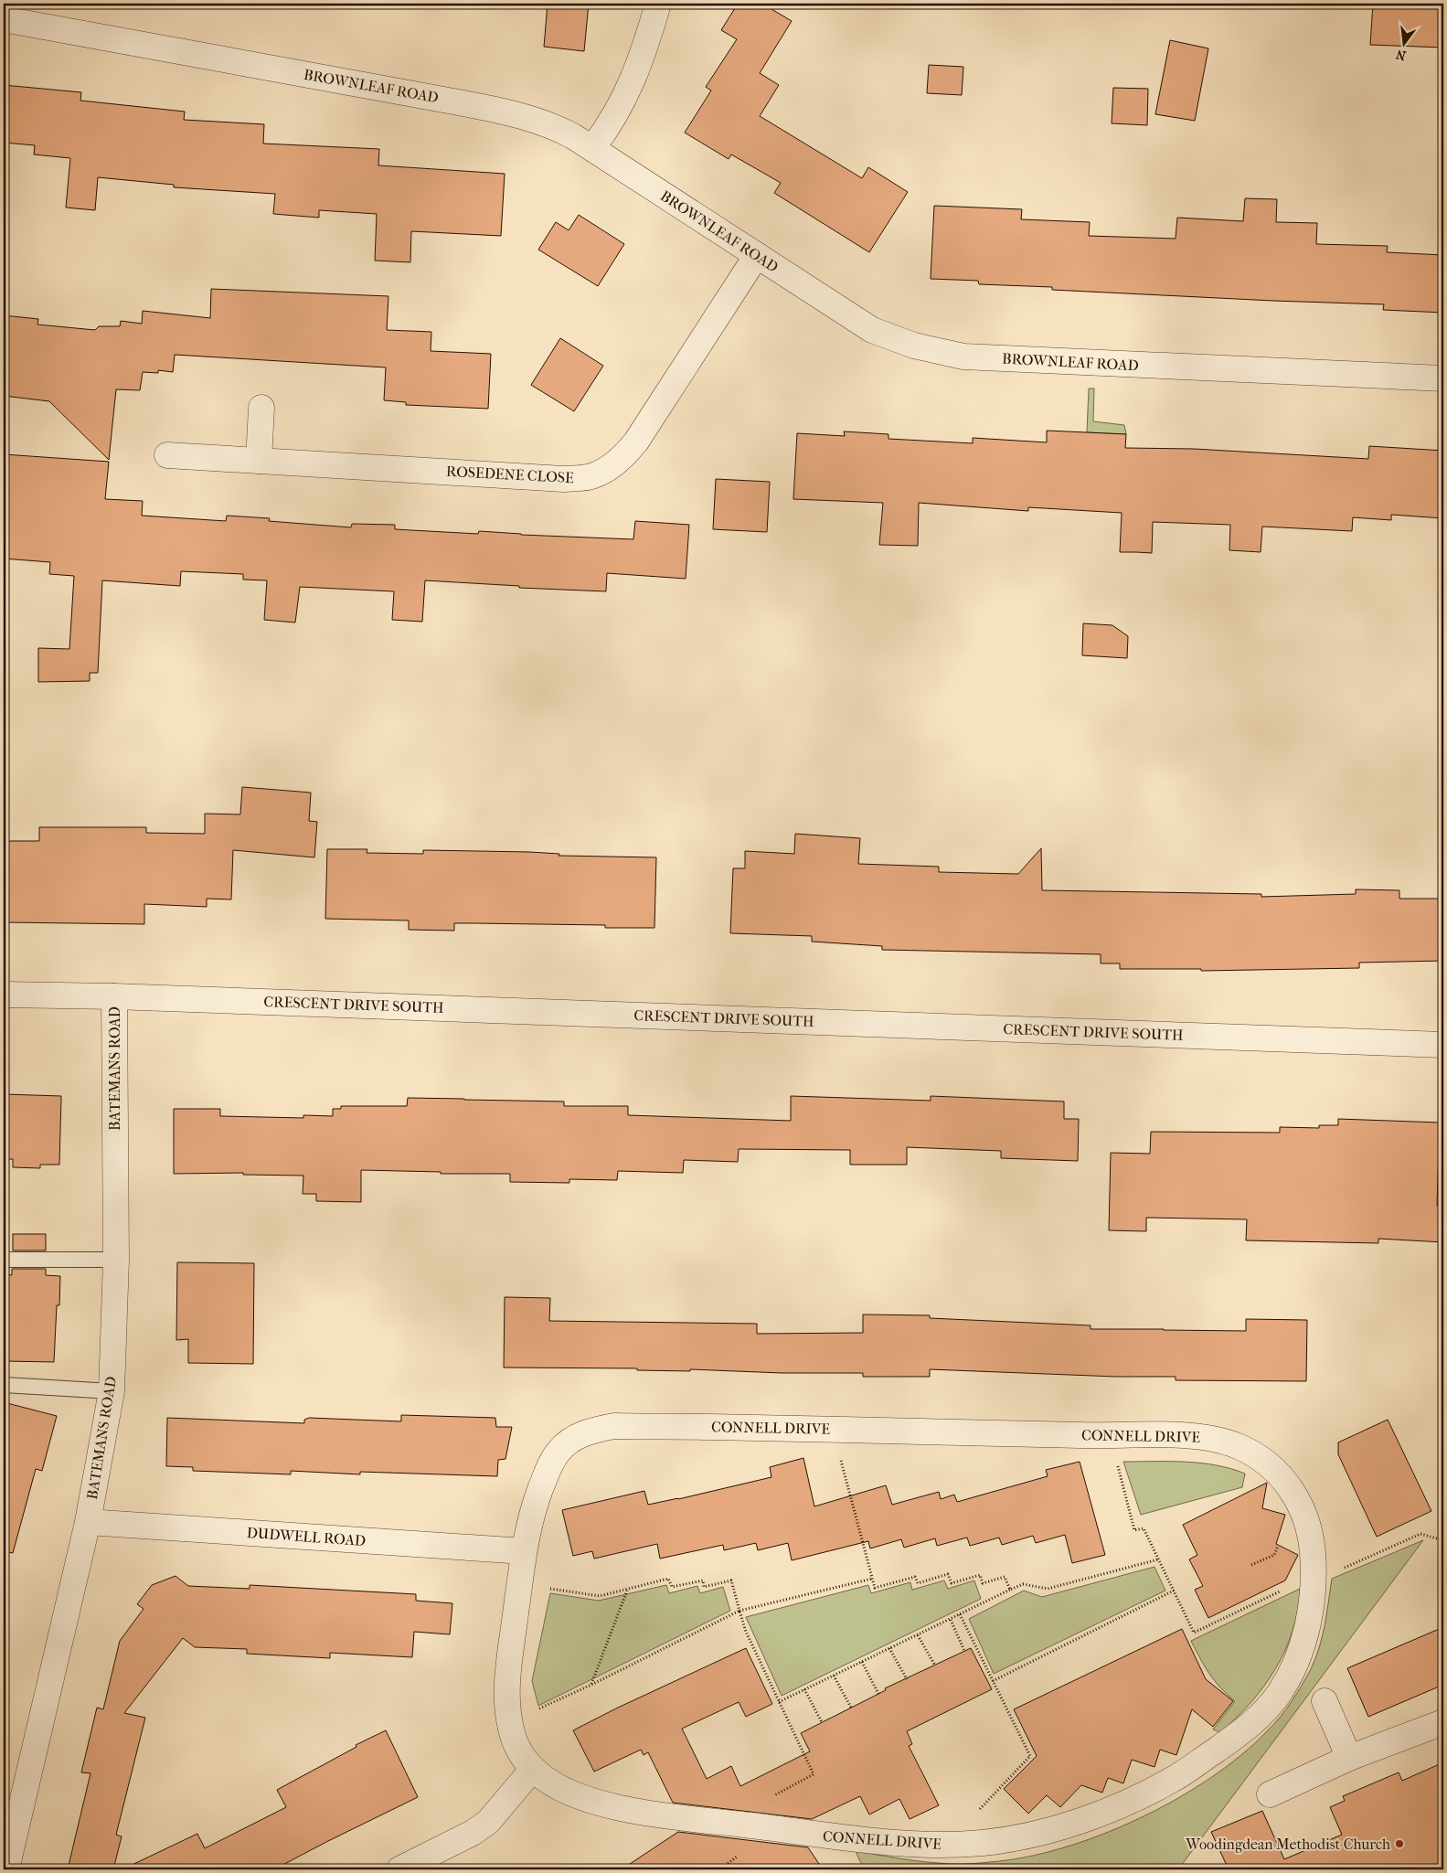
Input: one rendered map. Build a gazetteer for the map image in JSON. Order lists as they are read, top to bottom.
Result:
{
  "streets": {
    "street": [
      "BROWNLEAF ROAD",
      "ROSEDENE CLOSE",
      "CRESCENT DRIVE SOUTH",
      "BATEMANS ROAD",
      "CONNELL DRIVE",
      "DUDWELL ROAD"
    ]
  },
  "crossings": [
    ["BROWNLEAF ROAD", "ROSEDENE CLOSE"],
    ["CRESCENT DRIVE SOUTH", "BATEMANS ROAD"],
    ["BATEMANS ROAD", "DUDWELL ROAD"],
    ["CONNELL DRIVE", "DUDWELL ROAD"]
  ],
  "places": ["Woodingdean Methodist Church"],
  "north": "bottom"
}
